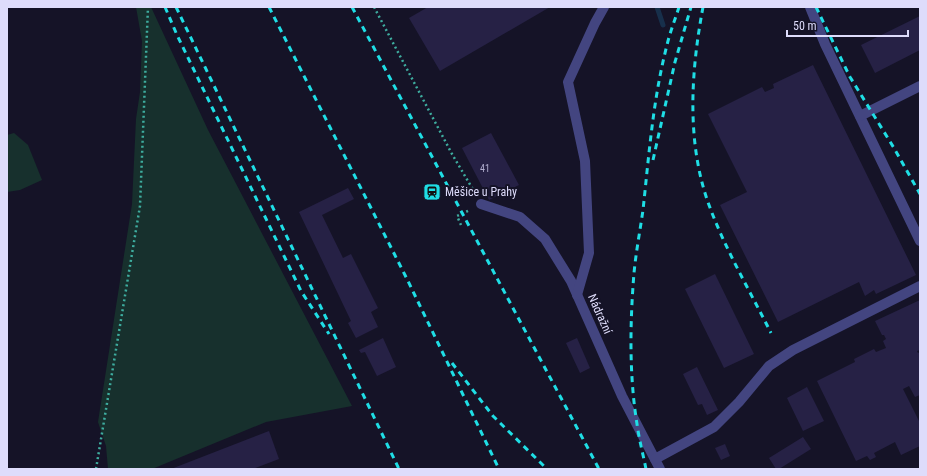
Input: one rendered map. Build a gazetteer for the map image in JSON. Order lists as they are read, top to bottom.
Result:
{
  "streets": {
    "lane": ["Nádražní"]
  },
  "places": {
    "station": ["Měšice u Prahy"]
  },
  "house_numbers": ["41"],
  "scale_bar": "50 m"
}
